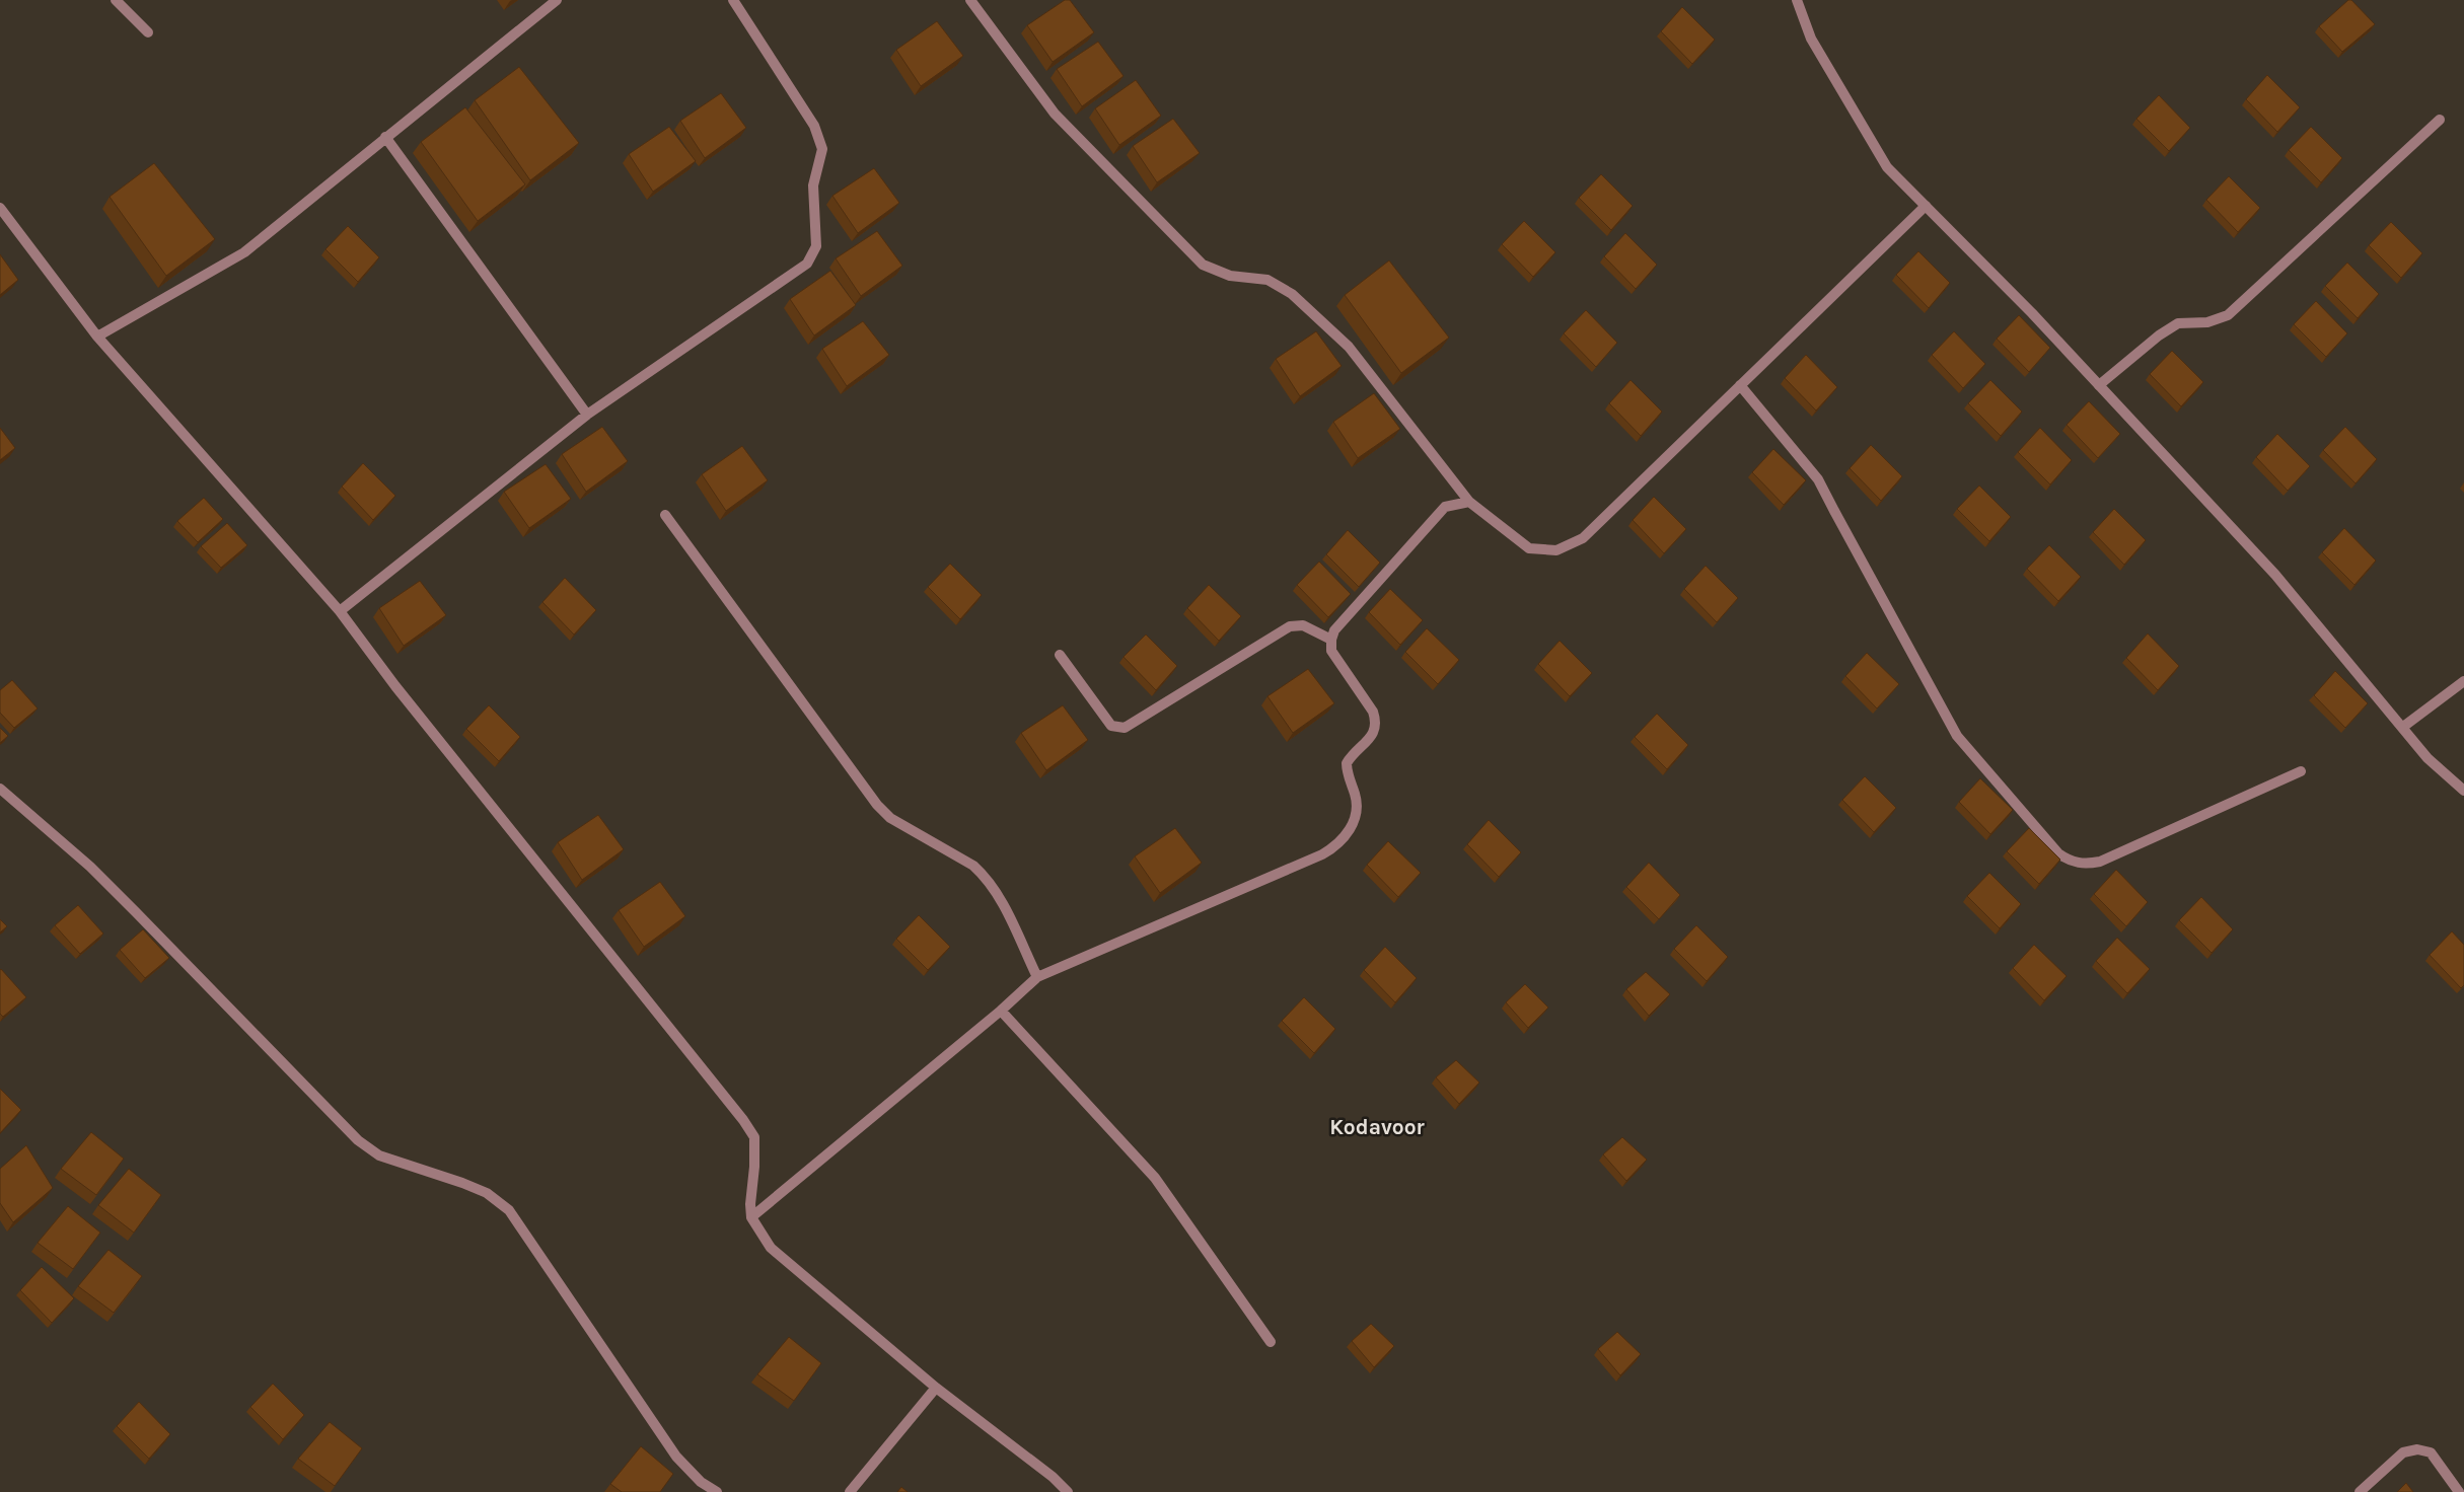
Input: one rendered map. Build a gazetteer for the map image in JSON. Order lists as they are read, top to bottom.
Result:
{
  "districts": ["Kodavoor"]
}
